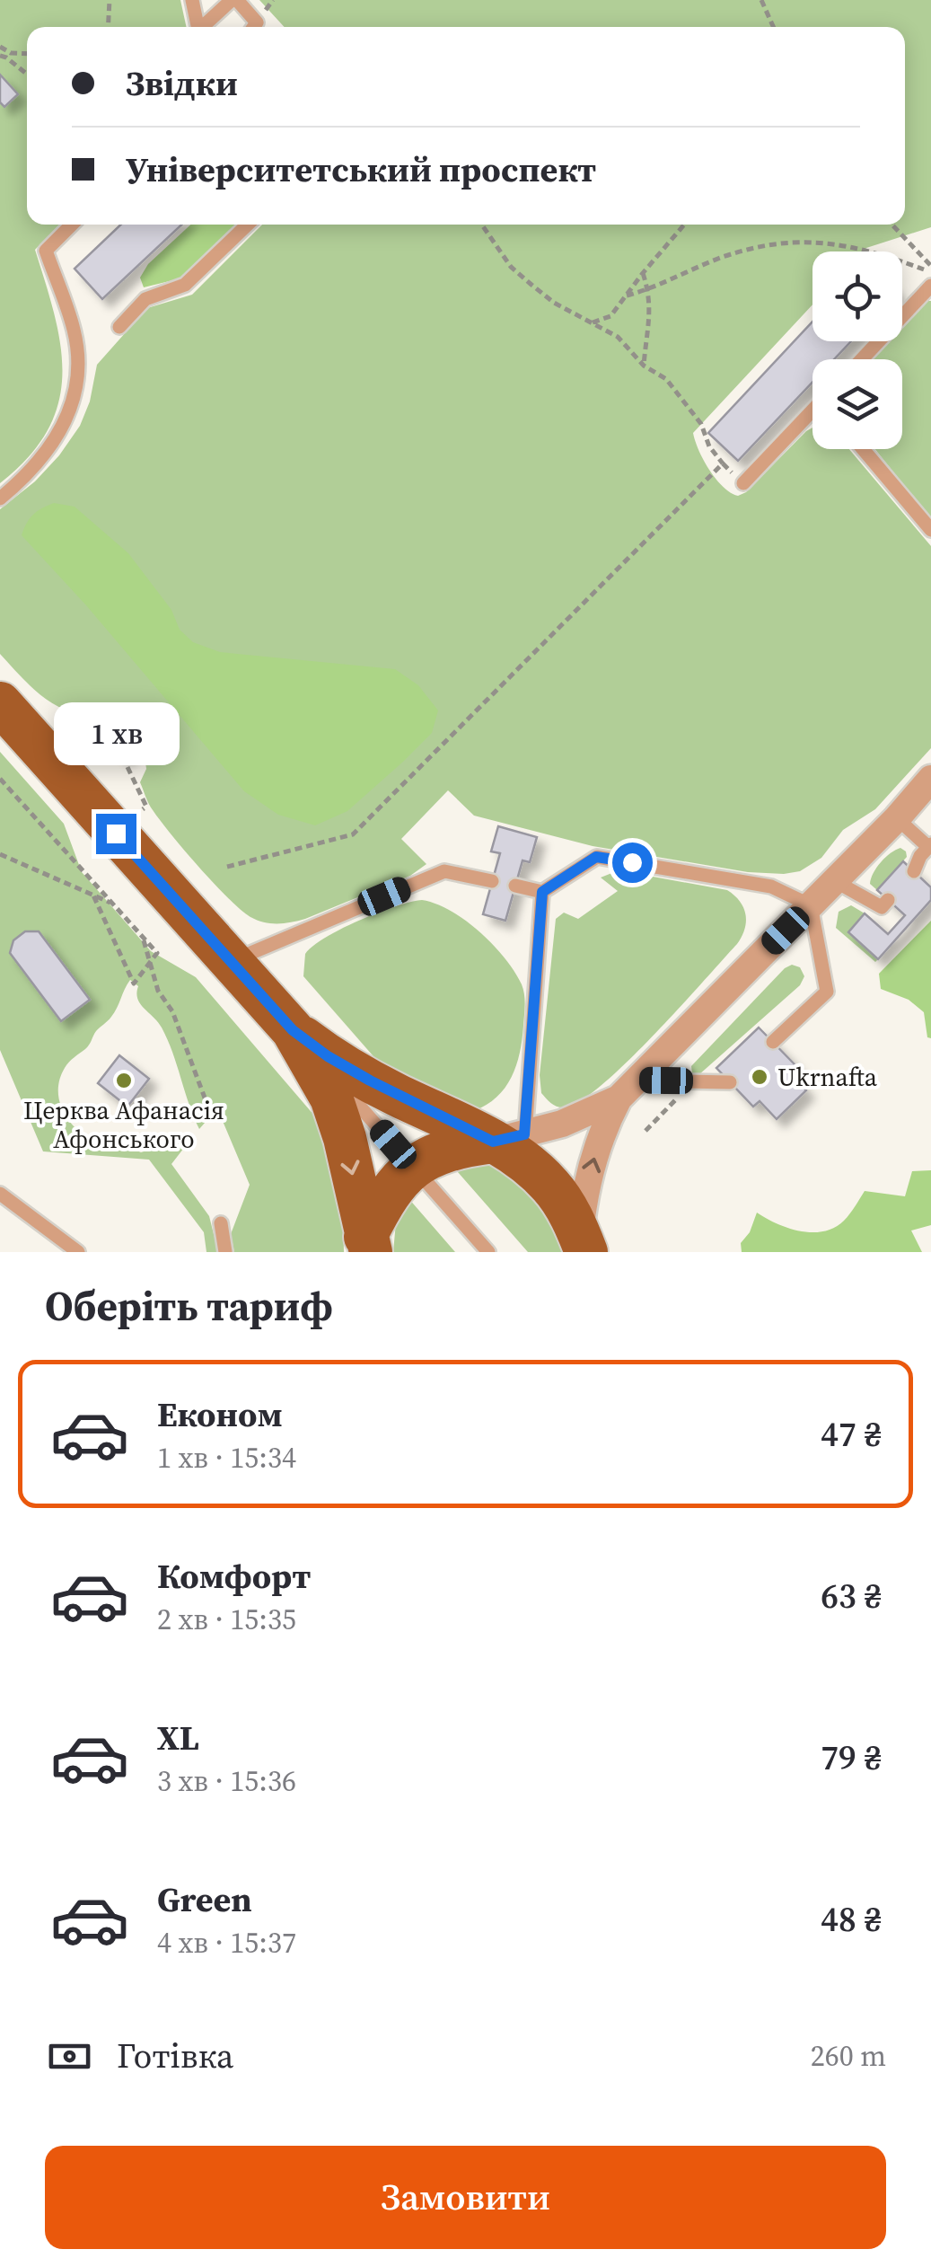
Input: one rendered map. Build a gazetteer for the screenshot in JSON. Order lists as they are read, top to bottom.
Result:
{
  "places": ["Ukrnafta", "Церква Афанасія Афонського"],
  "page": {
    "banner": ["Звідки", "Університетський проспект"],
    "bubble": "1 хв",
    "heading": "Оберіть тариф",
    "list": [
      {
        "name": "Економ",
        "note": "1 хв · 15:34",
        "value": "47 ₴"
      },
      {
        "name": "Комфорт",
        "note": "2 хв · 15:35",
        "value": "63 ₴"
      },
      {
        "name": "XL",
        "note": "3 хв · 15:36",
        "value": "79 ₴"
      },
      {
        "name": "Green",
        "note": "4 хв · 15:37",
        "value": "48 ₴"
      }
    ],
    "pay": ["Готівка", "260 m"],
    "buttons": "Замовити"
  }
}
